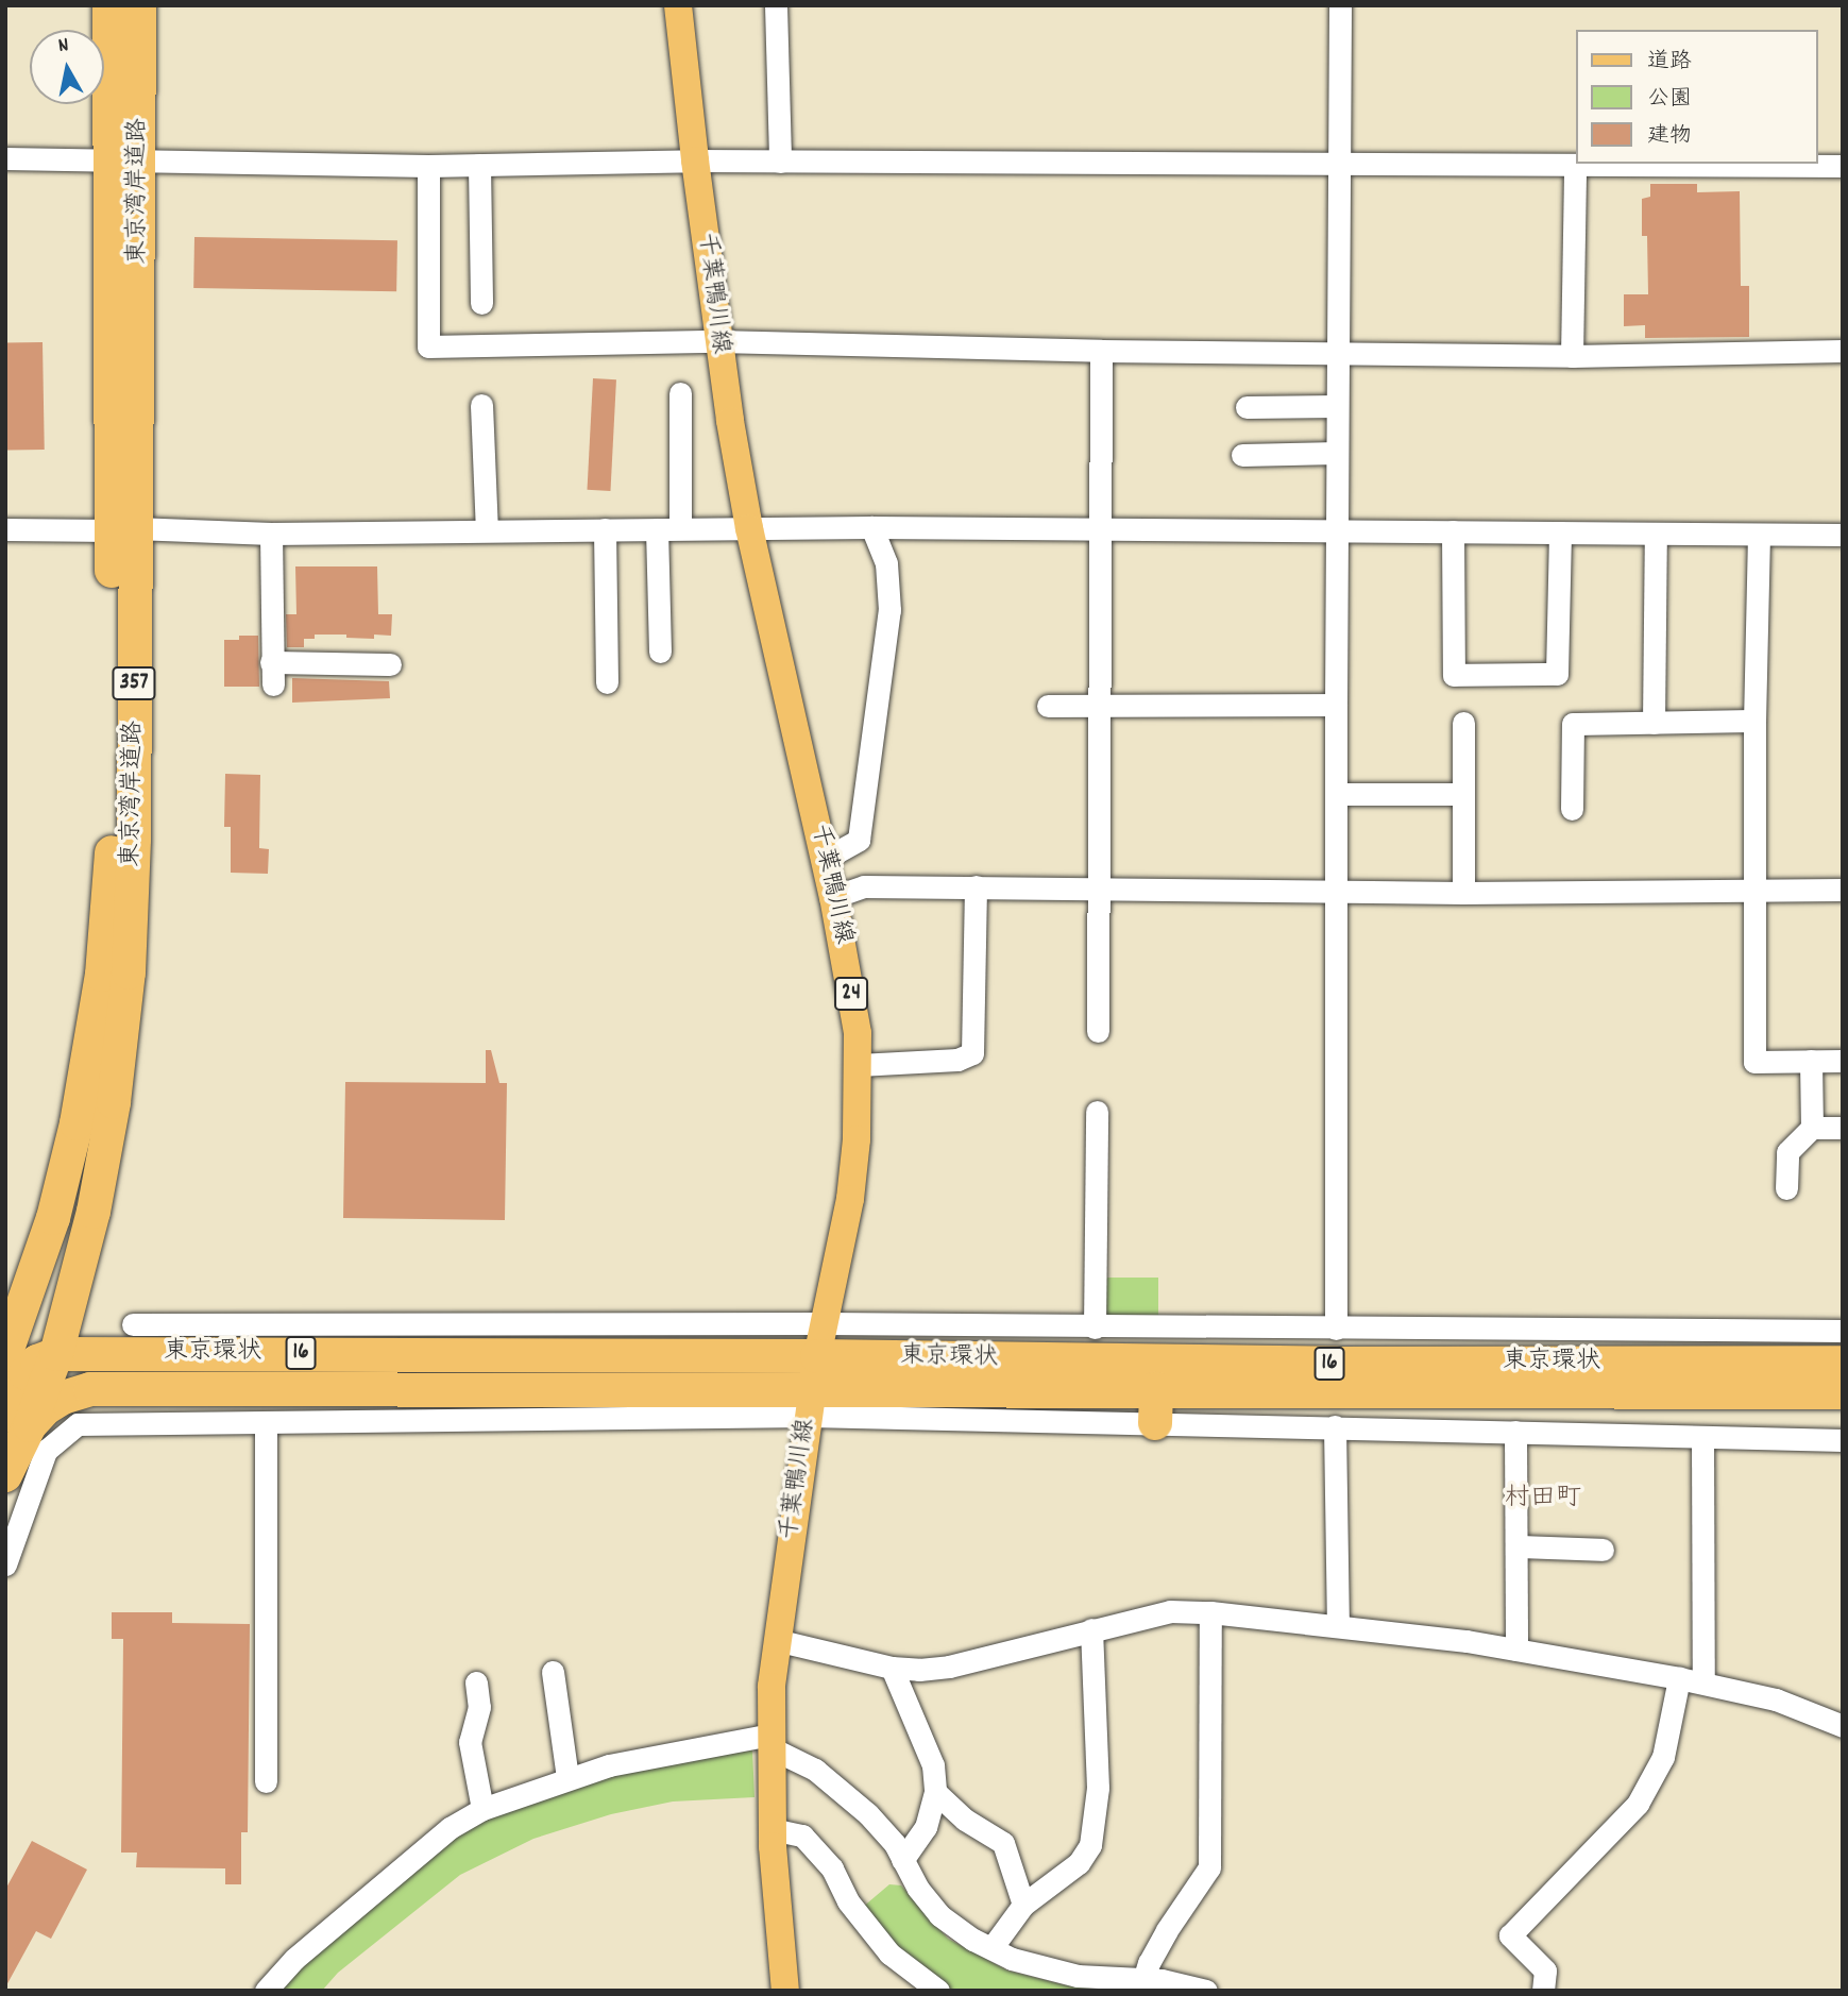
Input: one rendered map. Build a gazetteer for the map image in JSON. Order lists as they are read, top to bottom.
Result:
{
  "streets": {
    "highway": [
      "東京湾岸道路",
      "357",
      "東京環状",
      "16"
    ],
    "main road": ["千葉鴨川線", "24"]
  },
  "crossings": [
    ["東京湾岸道路", "東京環状"],
    ["千葉鴨川線", "東京環状"]
  ],
  "districts": ["村田町"],
  "legend": ["道路", "公園", "建物"],
  "north": "top"
}
